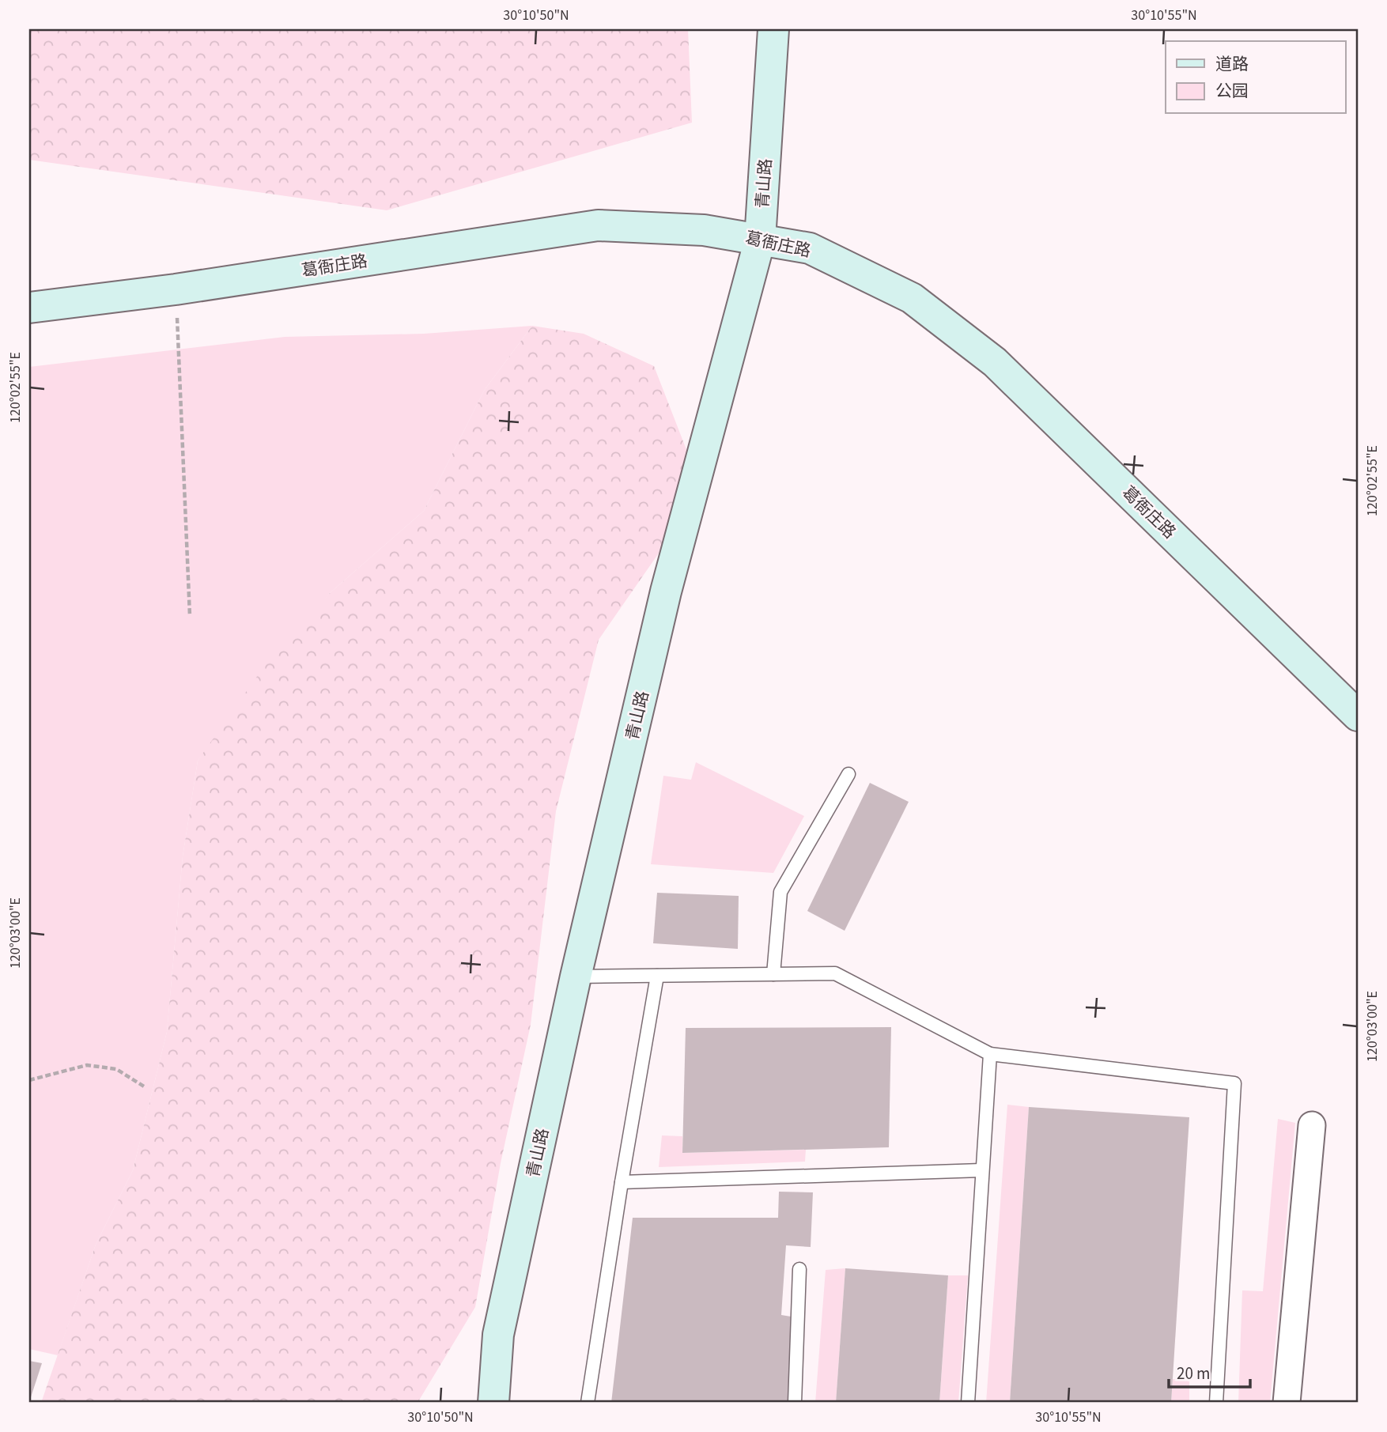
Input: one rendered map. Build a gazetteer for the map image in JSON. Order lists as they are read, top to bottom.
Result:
{
  "streets": {
    "street": ["青山路", "葛衙庄路"]
  },
  "crossings": [
    ["青山路", "葛衙庄路"]
  ],
  "legend": ["道路", "公园"],
  "scale_bar": "20 m",
  "coordinates": [
    "30°10'50\"N",
    "30°10'55\"N",
    "120°02'55\"E",
    "120°03'00\"E"
  ]
}
